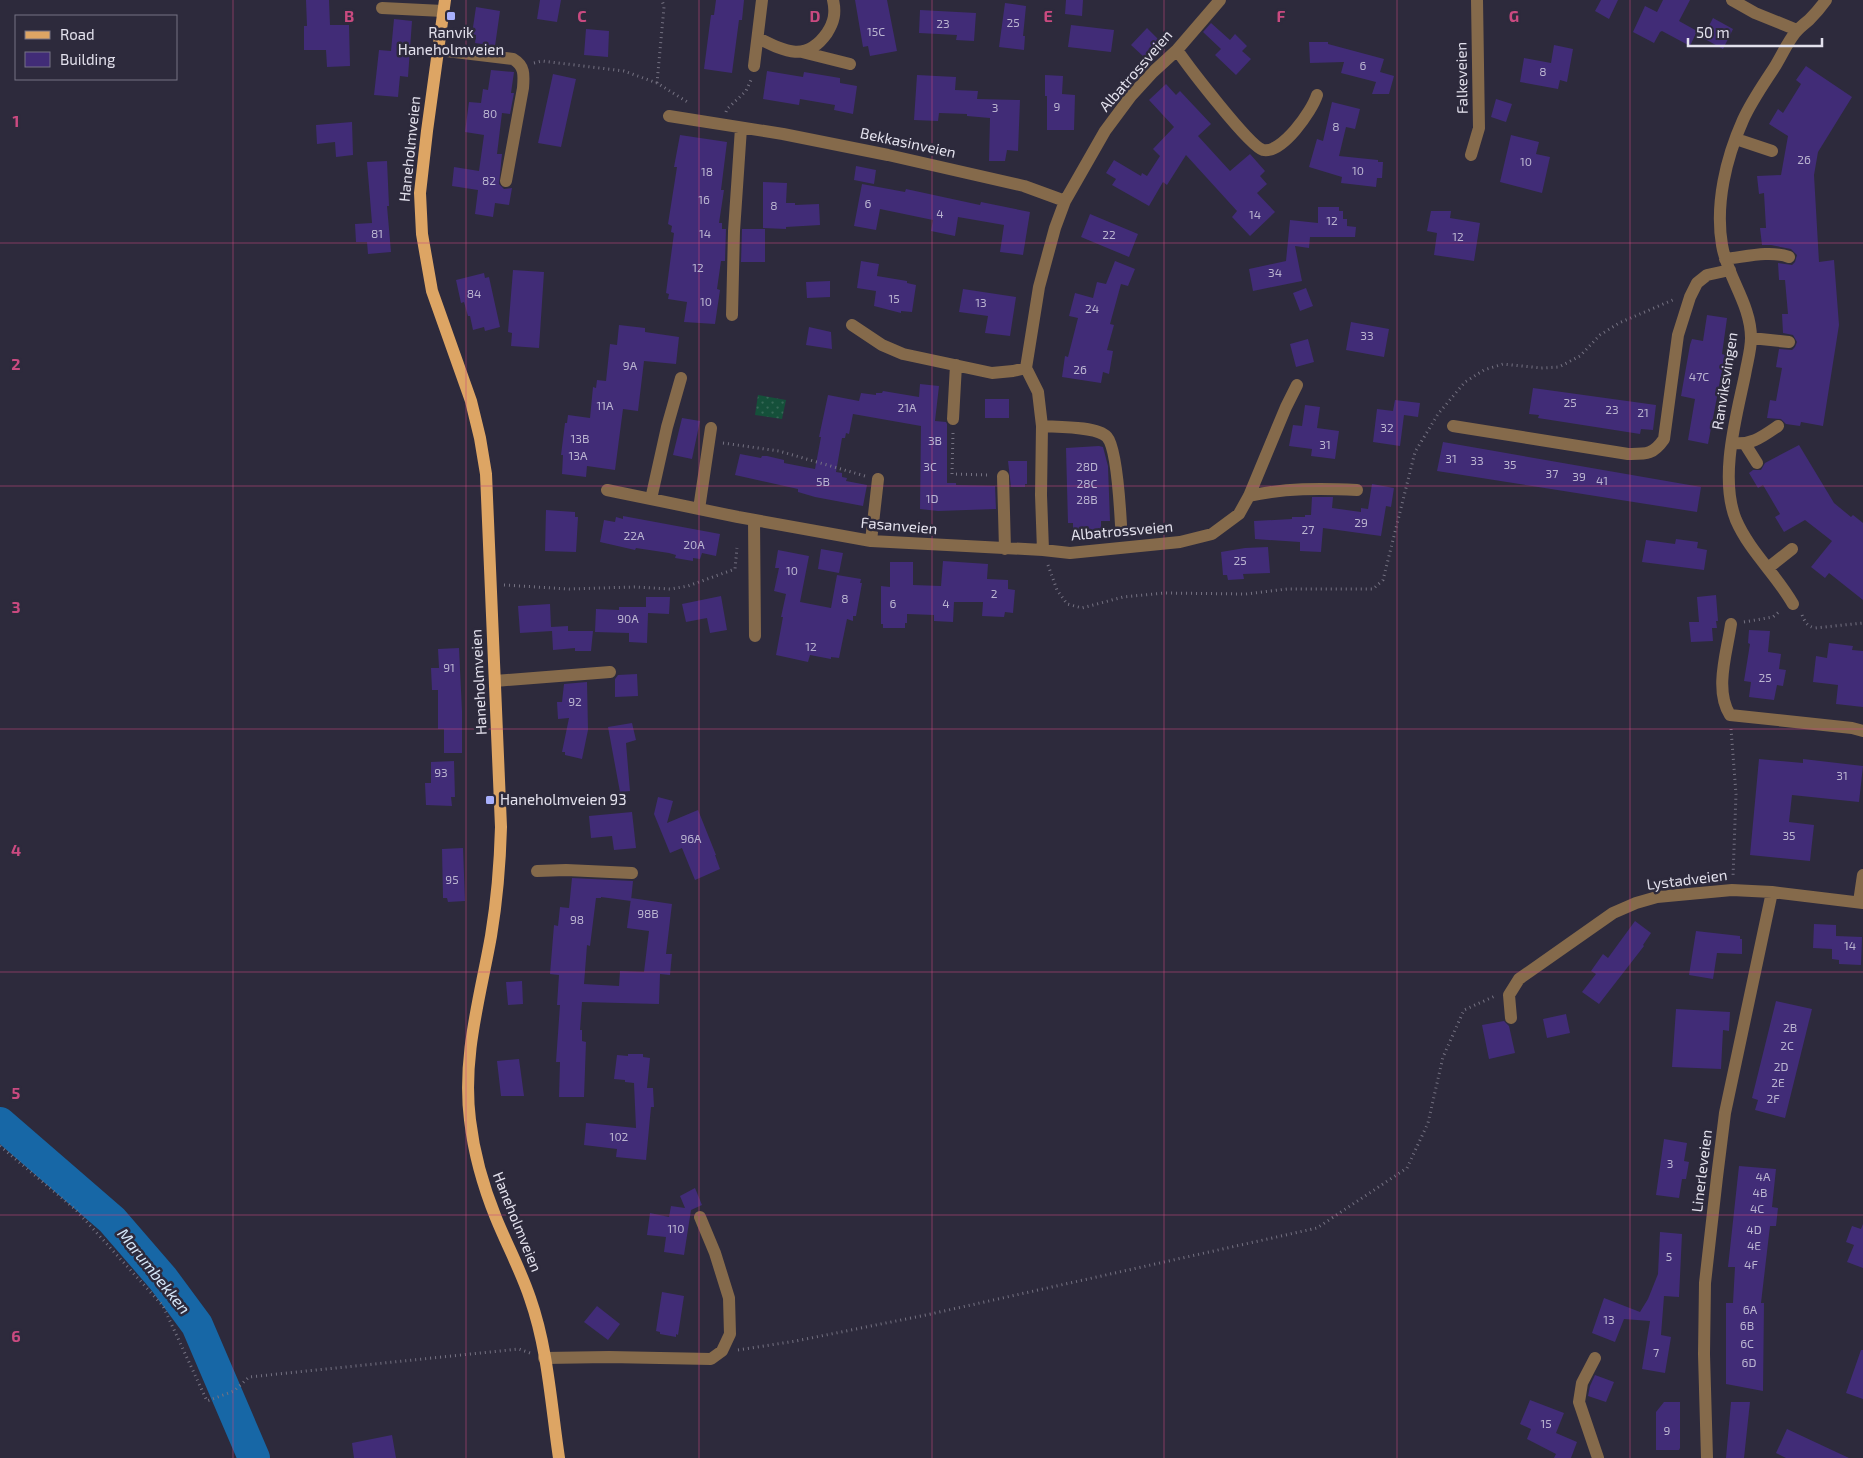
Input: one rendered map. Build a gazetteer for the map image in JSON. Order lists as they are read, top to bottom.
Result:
{
  "streets": {
    "main road": ["Haneholmveien"],
    "street": [
      "Albatrossveien",
      "Falkeveien",
      "Bekkasinveien",
      "Ranviksvingen",
      "Fasanveien",
      "Lystadveien",
      "Linerleveien"
    ]
  },
  "crossings": [
    ["Albatrossveien", "Bekkasinveien"],
    ["Albatrossveien", "Fasanveien"],
    ["Lystadveien", "Linerleveien"]
  ],
  "water": ["Marumbekken"],
  "places": {
    "transit": ["Ranvik Haneholmveien", "Haneholmveien 93"]
  },
  "house_numbers": [
    "25",
    "23",
    "15C",
    "6",
    "8",
    "9",
    "3",
    "80",
    "8",
    "26",
    "10",
    "10",
    "18",
    "82",
    "16",
    "6",
    "8",
    "4",
    "14",
    "12",
    "81",
    "14",
    "22",
    "12",
    "12",
    "34",
    "84",
    "15",
    "10",
    "13",
    "24",
    "33",
    "9A",
    "26",
    "47C",
    "25",
    "11A",
    "21A",
    "23",
    "21",
    "32",
    "13B",
    "3B",
    "31",
    "13A",
    "31",
    "33",
    "35",
    "3C",
    "28D",
    "37",
    "39",
    "41",
    "5B",
    "28C",
    "1D",
    "28B",
    "29",
    "27",
    "22A",
    "20A",
    "25",
    "10",
    "2",
    "8",
    "6",
    "4",
    "90A",
    "12",
    "91",
    "25",
    "92",
    "93",
    "31",
    "35",
    "96A",
    "95",
    "98B",
    "98",
    "14",
    "2B",
    "2C",
    "2D",
    "2E",
    "2F",
    "102",
    "3",
    "4A",
    "4B",
    "4C",
    "110",
    "4D",
    "4E",
    "5",
    "4F",
    "6A",
    "13",
    "6B",
    "6C",
    "7",
    "6D",
    "15",
    "9"
  ],
  "legend": ["Road", "Building"],
  "scale_bar": "50 m",
  "grid": {
    "columns": [
      "B",
      "C",
      "D",
      "E",
      "F",
      "G"
    ],
    "rows": [
      "1",
      "2",
      "3",
      "4",
      "5",
      "6"
    ]
  }
}
